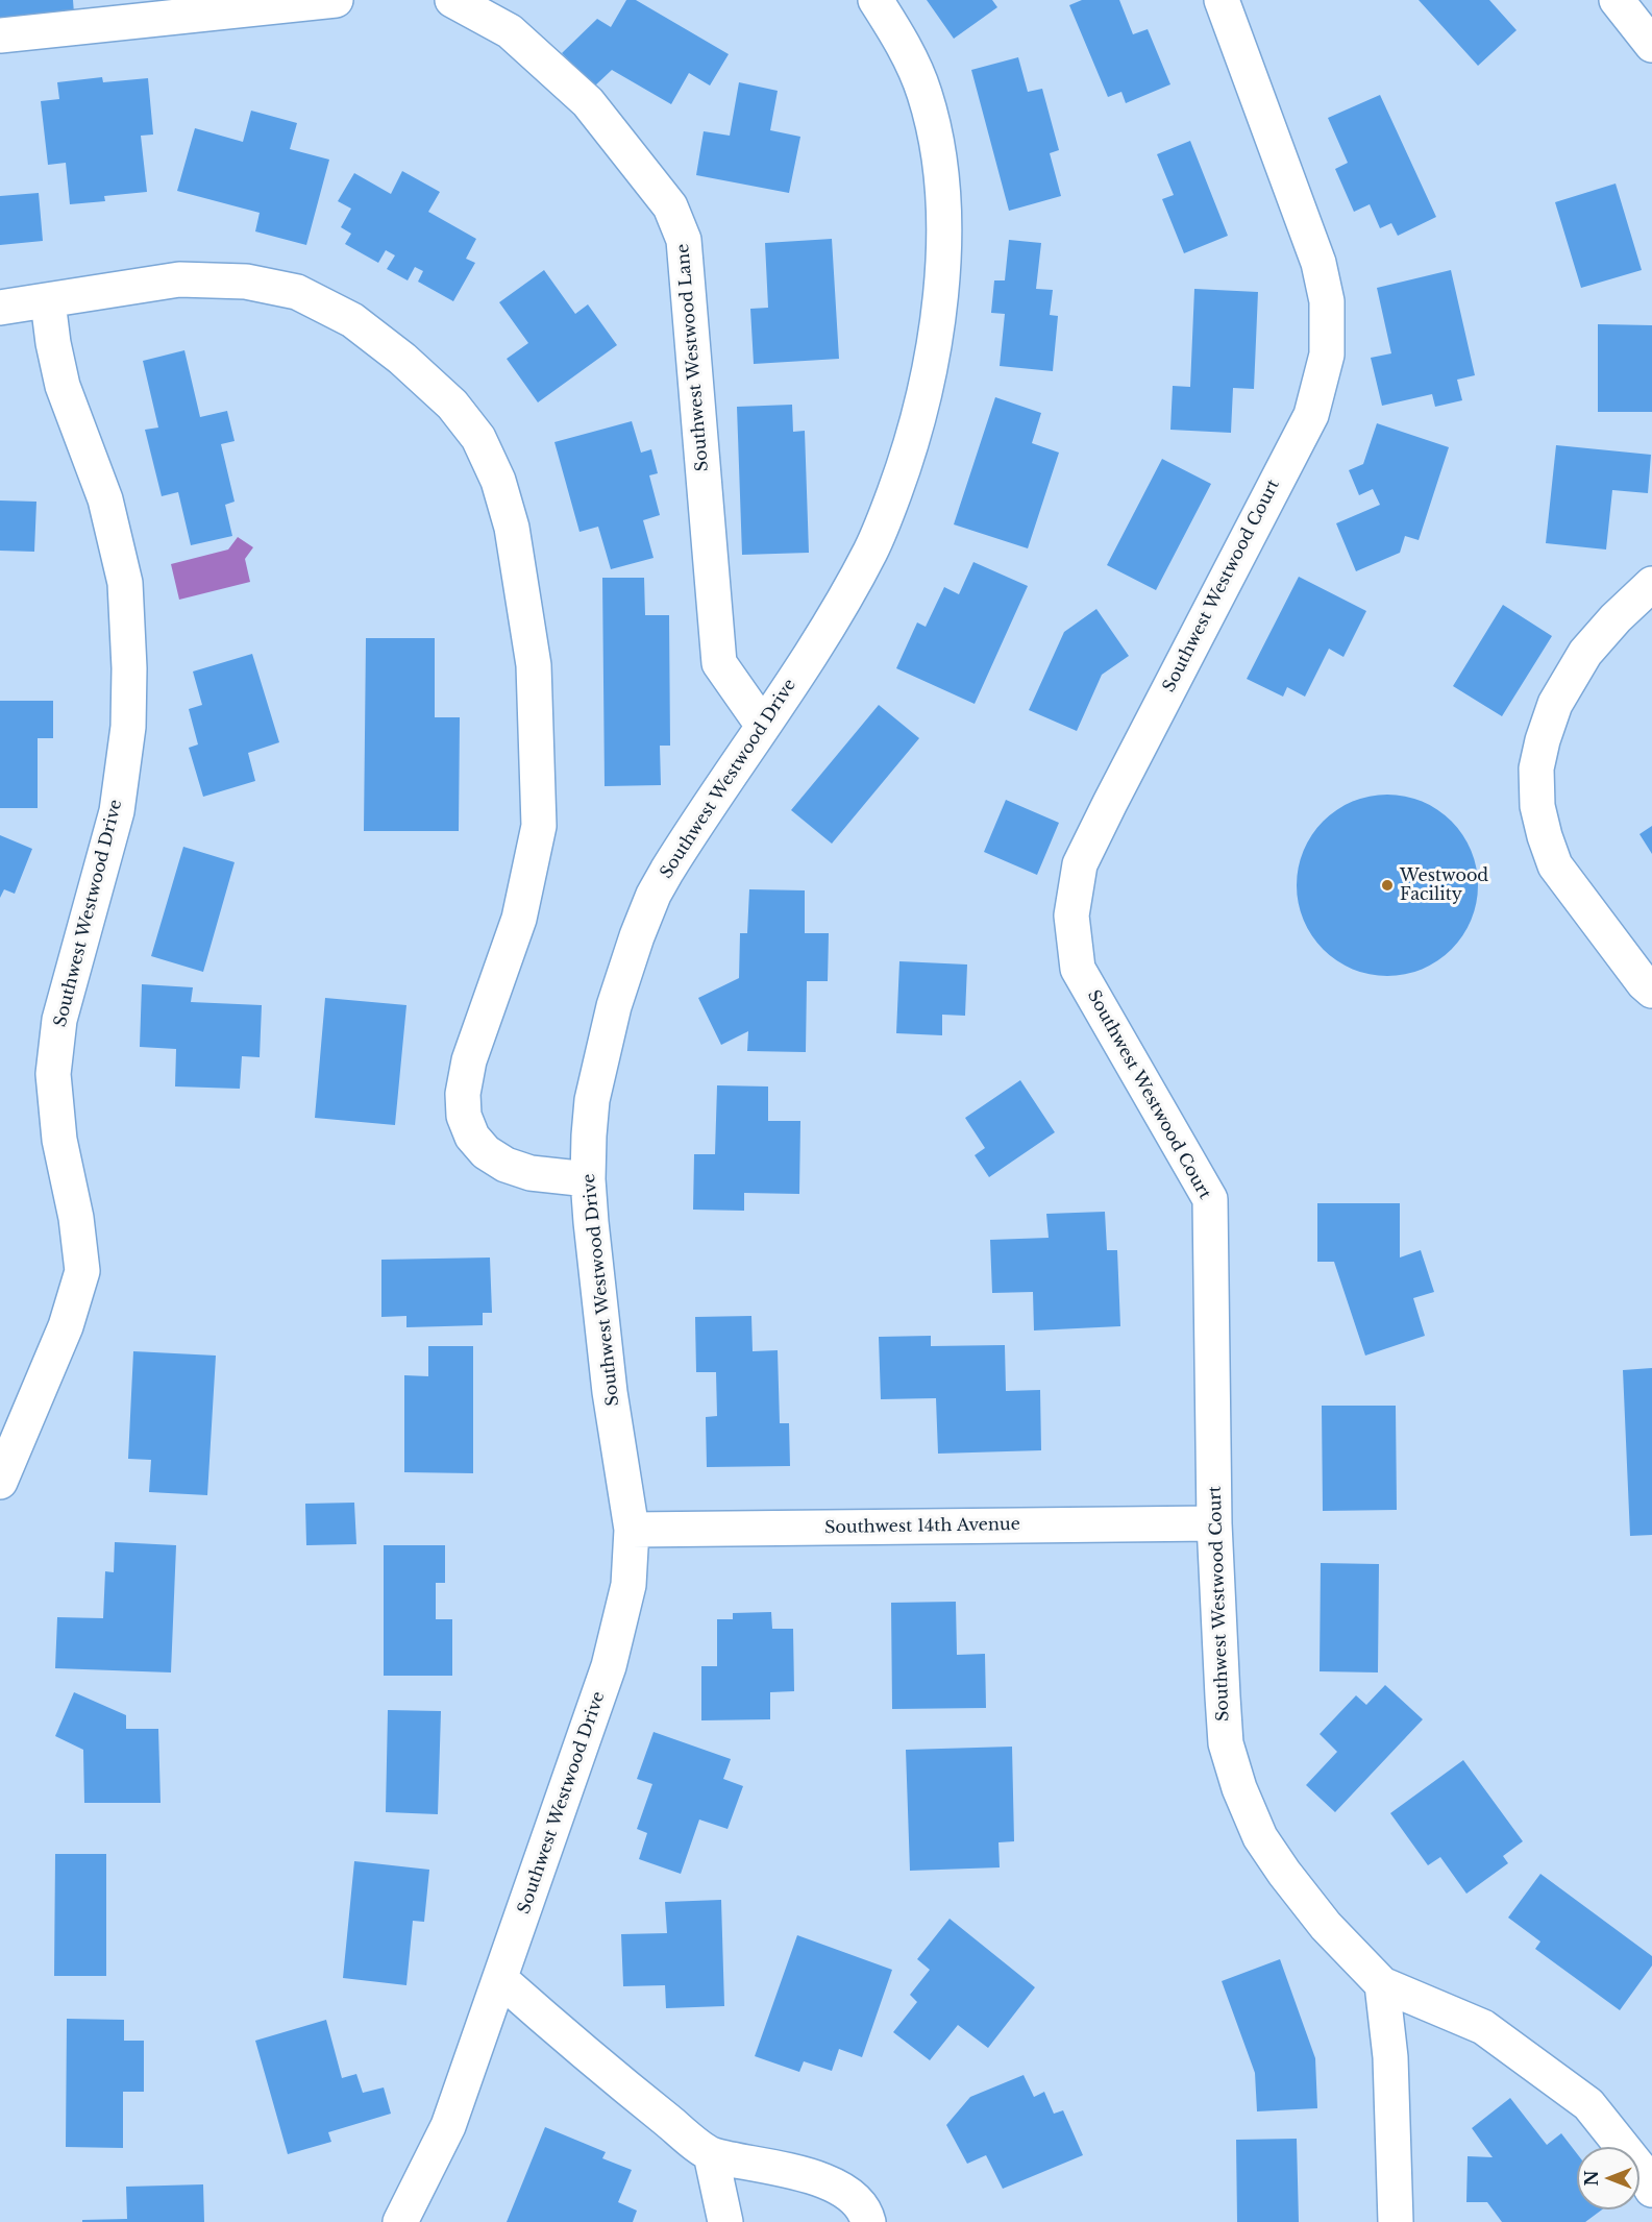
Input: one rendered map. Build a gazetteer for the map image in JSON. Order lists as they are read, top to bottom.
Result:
{
  "streets": {
    "street": [
      "Southwest Westwood Lane",
      "Southwest Westwood Court",
      "Southwest Westwood Drive",
      "Southwest 14th Avenue"
    ]
  },
  "crossings": [
    ["Southwest Westwood Lane", "Southwest Westwood Drive"],
    ["Southwest Westwood Court", "Southwest 14th Avenue"],
    ["Southwest Westwood Drive", "Southwest 14th Avenue"]
  ],
  "places": ["Westwood Facility"],
  "north": "left"
}
